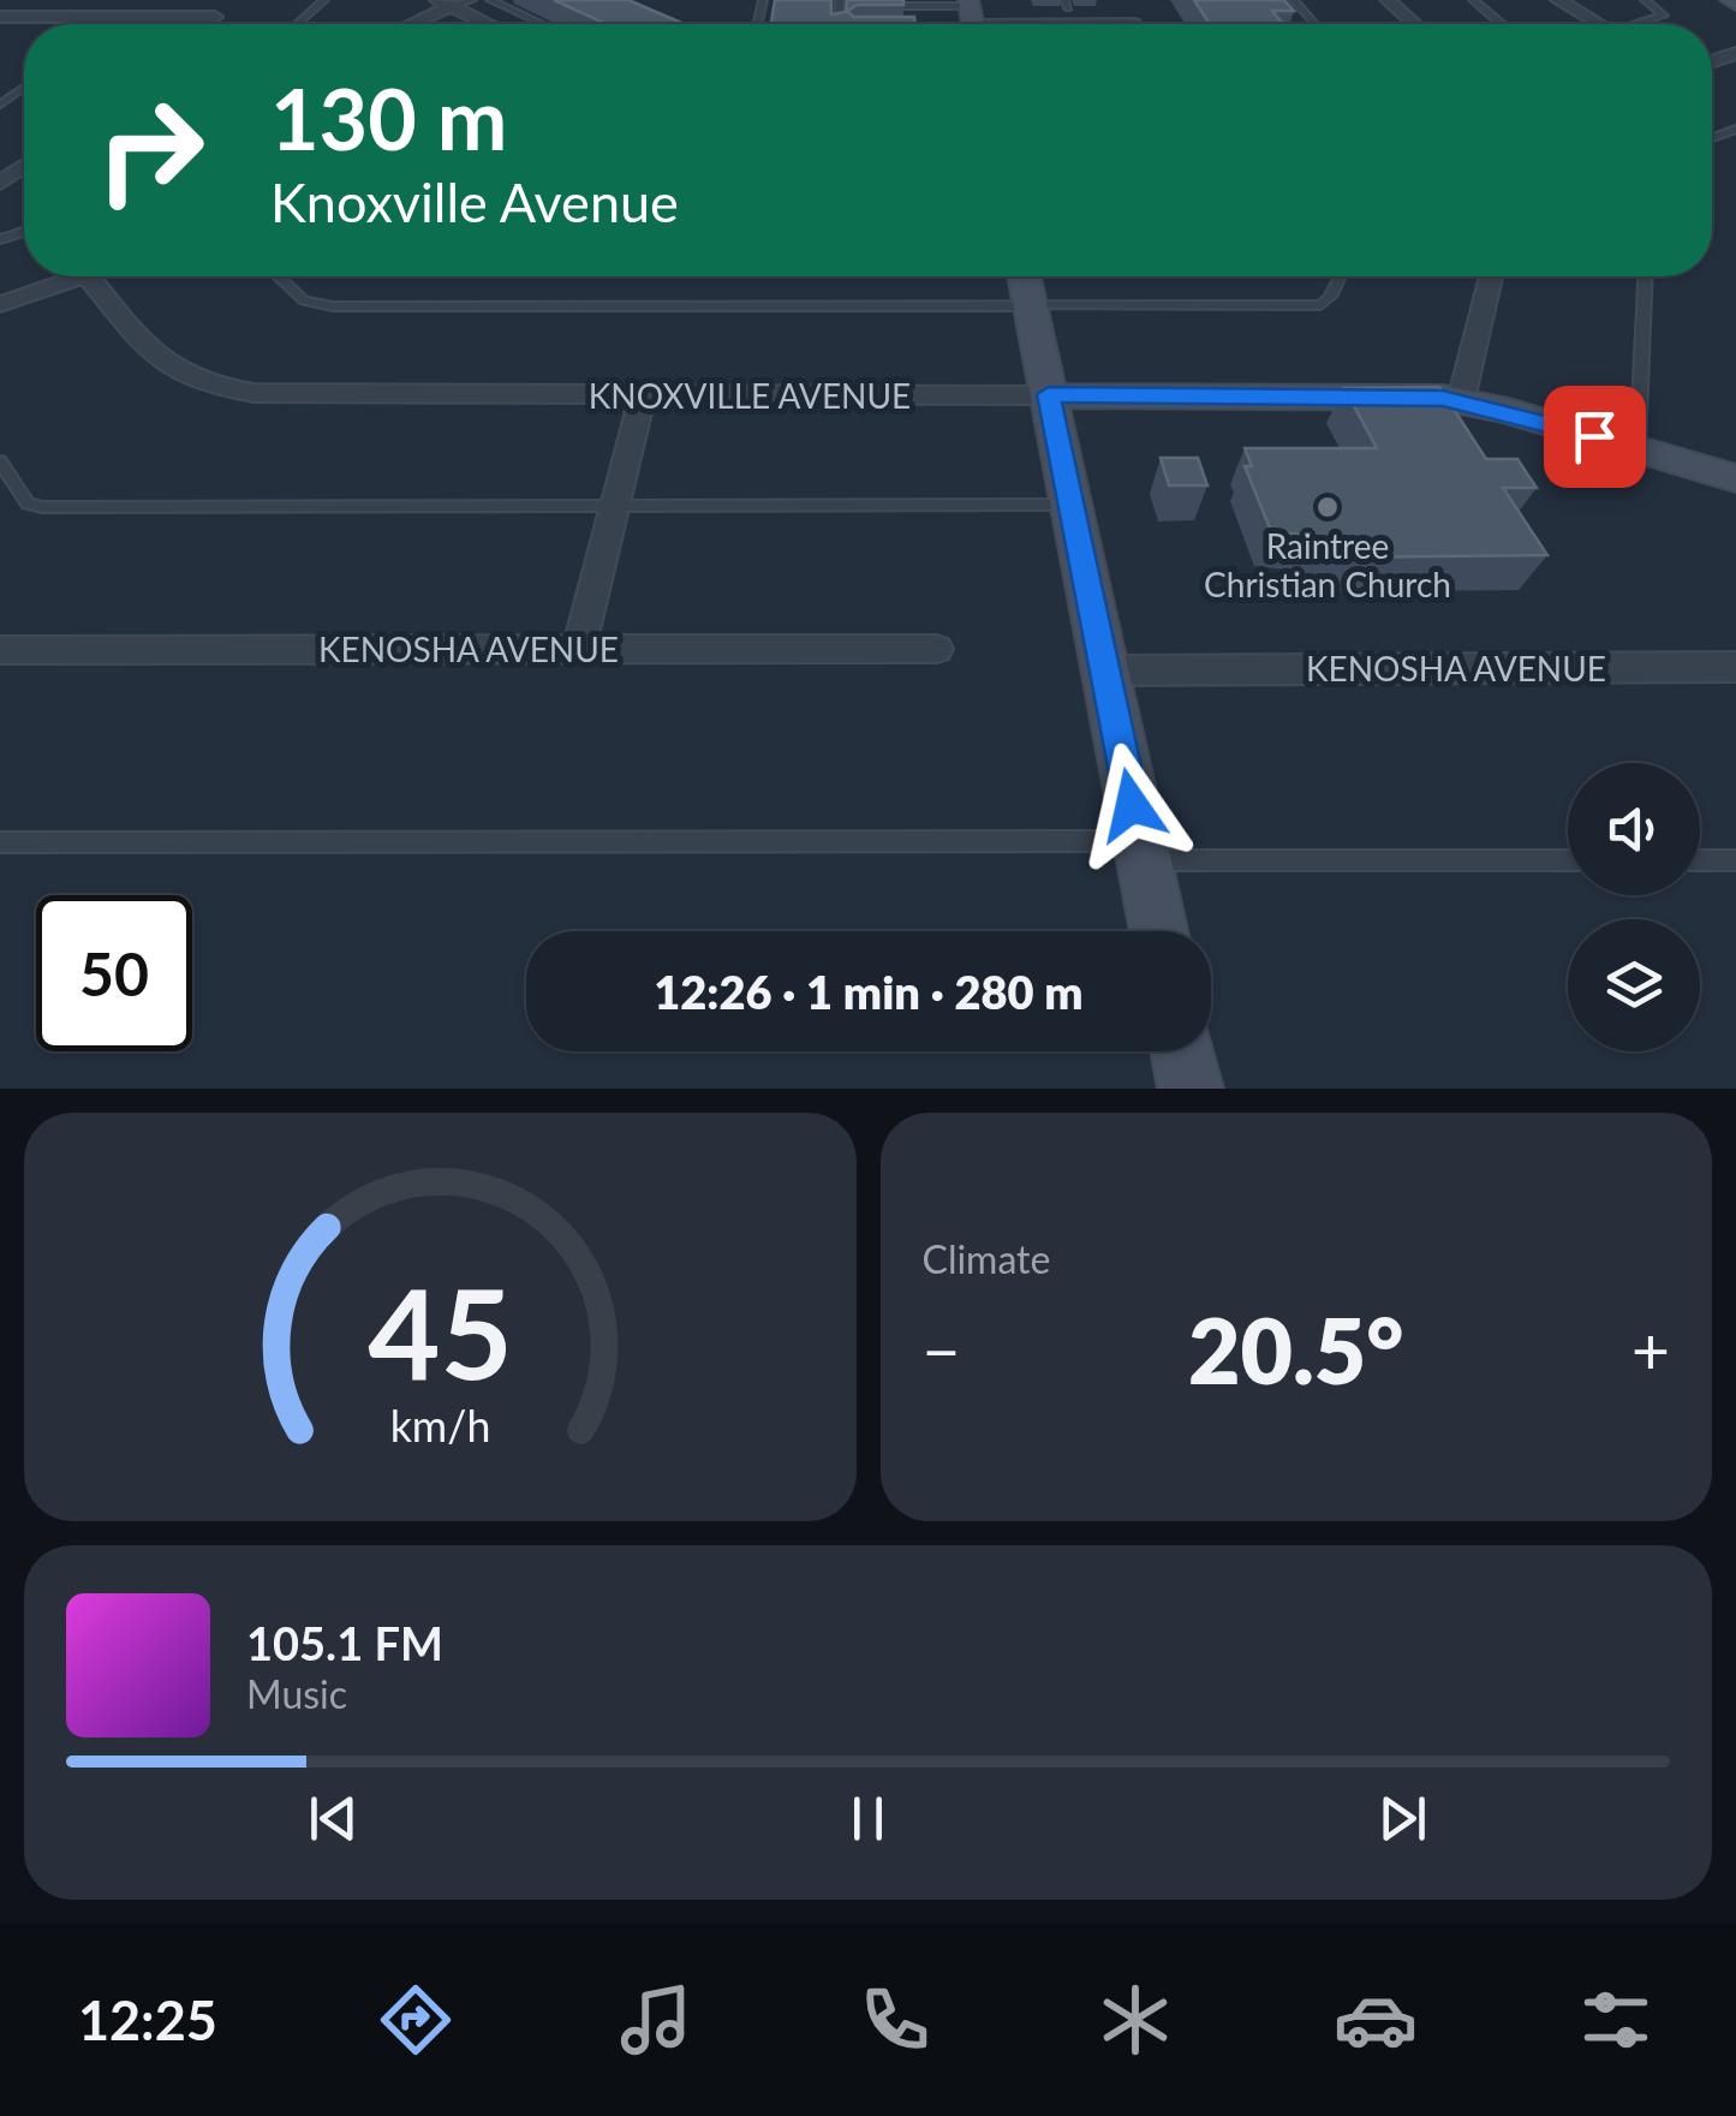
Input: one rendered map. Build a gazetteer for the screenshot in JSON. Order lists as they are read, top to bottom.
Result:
{
  "streets": {
    "main road": ["KNOXVILLE AVENUE"],
    "street": ["KENOSHA AVENUE"]
  },
  "places": ["Raintree Christian Church"],
  "page": {
    "turn": ["130 m", "Knoxville Avenue"],
    "limit": "50",
    "trip": "12:26 · 1 min · 280 m",
    "tile": "Climate",
    "heat": ["−", "20.5°", "+"],
    "song": ["105.1 FM", "Music"],
    "tabs": "12:25",
    "gauge": ["45", "km/h"]
  }
}
